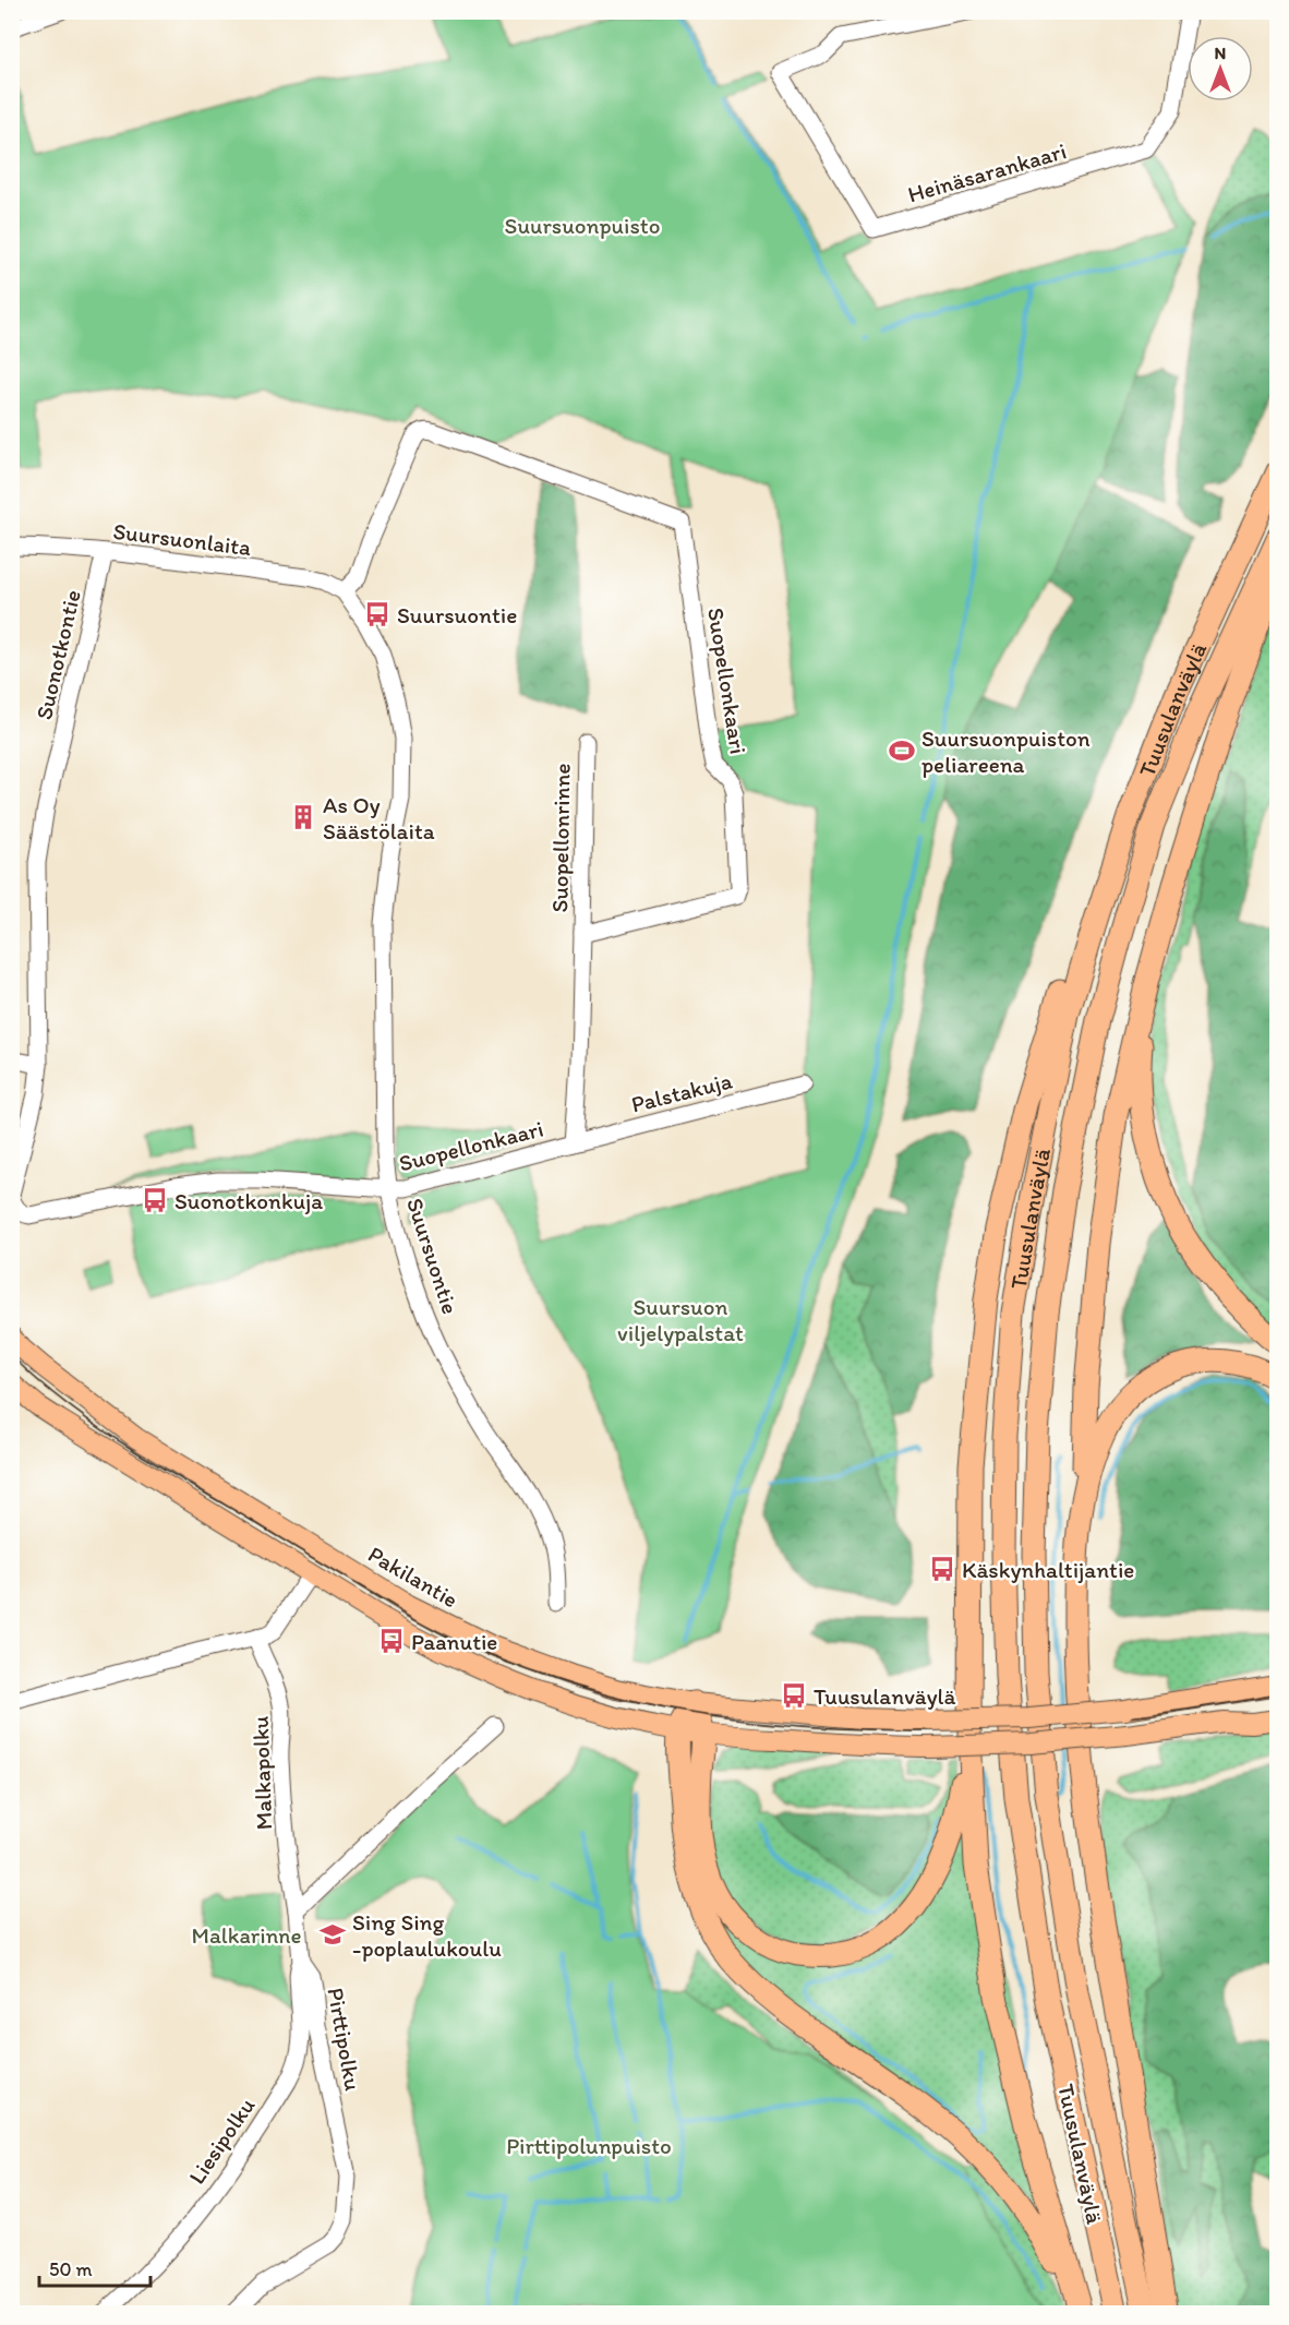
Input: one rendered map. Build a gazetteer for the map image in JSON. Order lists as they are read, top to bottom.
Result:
{
  "streets": {
    "highway": ["Tuusulanväylä"],
    "main road": ["Pakilantie"],
    "street": [
      "Heinäsarankaari",
      "Suursuonlaita",
      "Suonotkontie",
      "Suopellonkaari",
      "Suopellonrinne",
      "Palstakuja",
      "Suursuontie",
      "Malkapolku",
      "Pirttipolku",
      "Liesipolku"
    ]
  },
  "crossings": [
    ["Suursuonlaita", "Suonotkontie"],
    ["Suursuonlaita", "Suopellonkaari"],
    ["Suursuonlaita", "Suursuontie"],
    ["Suopellonkaari", "Suopellonrinne"],
    ["Suopellonkaari", "Palstakuja"],
    ["Suopellonkaari", "Suursuontie"],
    ["Malkapolku", "Pirttipolku"],
    ["Pirttipolku", "Liesipolku"]
  ],
  "parks": [
    "Suursuonpuisto",
    "Suursuon viljelypalstat",
    "Malkarinne",
    "Pirttipolunpuisto"
  ],
  "places": {
    "bus stop": [
      "Suursuontie",
      "Suonotkonkuja",
      "Käskynhaltijantie",
      "Paanutie",
      "Tuusulanväylä"
    ],
    "sports": ["Suursuonpuiston peliareena"],
    "building": ["As Oy Säästölaita"],
    "school or university": ["Sing Sing -poplaulukoulu"]
  },
  "scale_bar": "50 m",
  "north": "top"
}
